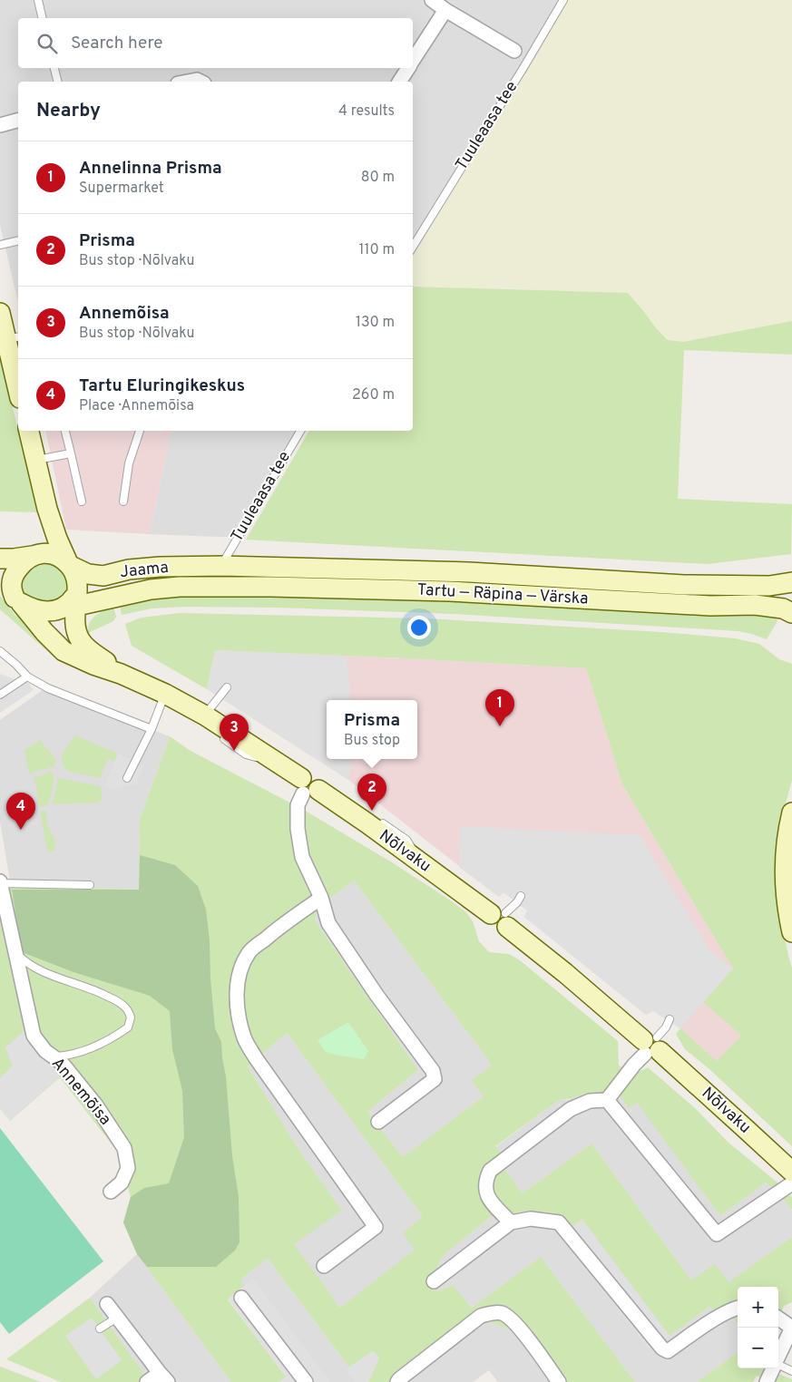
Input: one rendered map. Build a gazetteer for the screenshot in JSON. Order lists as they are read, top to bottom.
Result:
{
  "streets": {
    "main road": ["Jaama", "Tartu — Räpina — Värska", "Nõlvaku"],
    "street": ["Annemõisa"],
    "lane": ["Tuuleaasa tee"]
  },
  "crossings": [
    ["Tuuleaasa tee", "Jaama"],
    ["Tuuleaasa tee", "Tartu — Räpina — Värska"],
    ["Jaama", "Tartu — Räpina — Värska"],
    ["Jaama", "Nõlvaku"]
  ],
  "page": {
    "search": "Search here",
    "heading": ["Nearby", "4 results"],
    "list": [
      {
        "mark": "1",
        "name": "Annelinna Prisma",
        "note": "Supermarket",
        "value": "80 m"
      },
      {
        "mark": "2",
        "name": "Prisma",
        "note": "Bus stop · Nõlvaku",
        "value": "110 m"
      },
      {
        "mark": "3",
        "name": "Annemõisa",
        "note": "Bus stop · Nõlvaku",
        "value": "130 m"
      },
      {
        "mark": "4",
        "name": "Tartu Eluringikeskus",
        "note": "Place · Annemõisa",
        "value": "260 m"
      }
    ],
    "pins": [
      "1",
      "3",
      "2",
      "4"
    ],
    "popup": ["Prisma", "Bus stop"],
    "map_buttons": ["+", "−"]
  }
}
